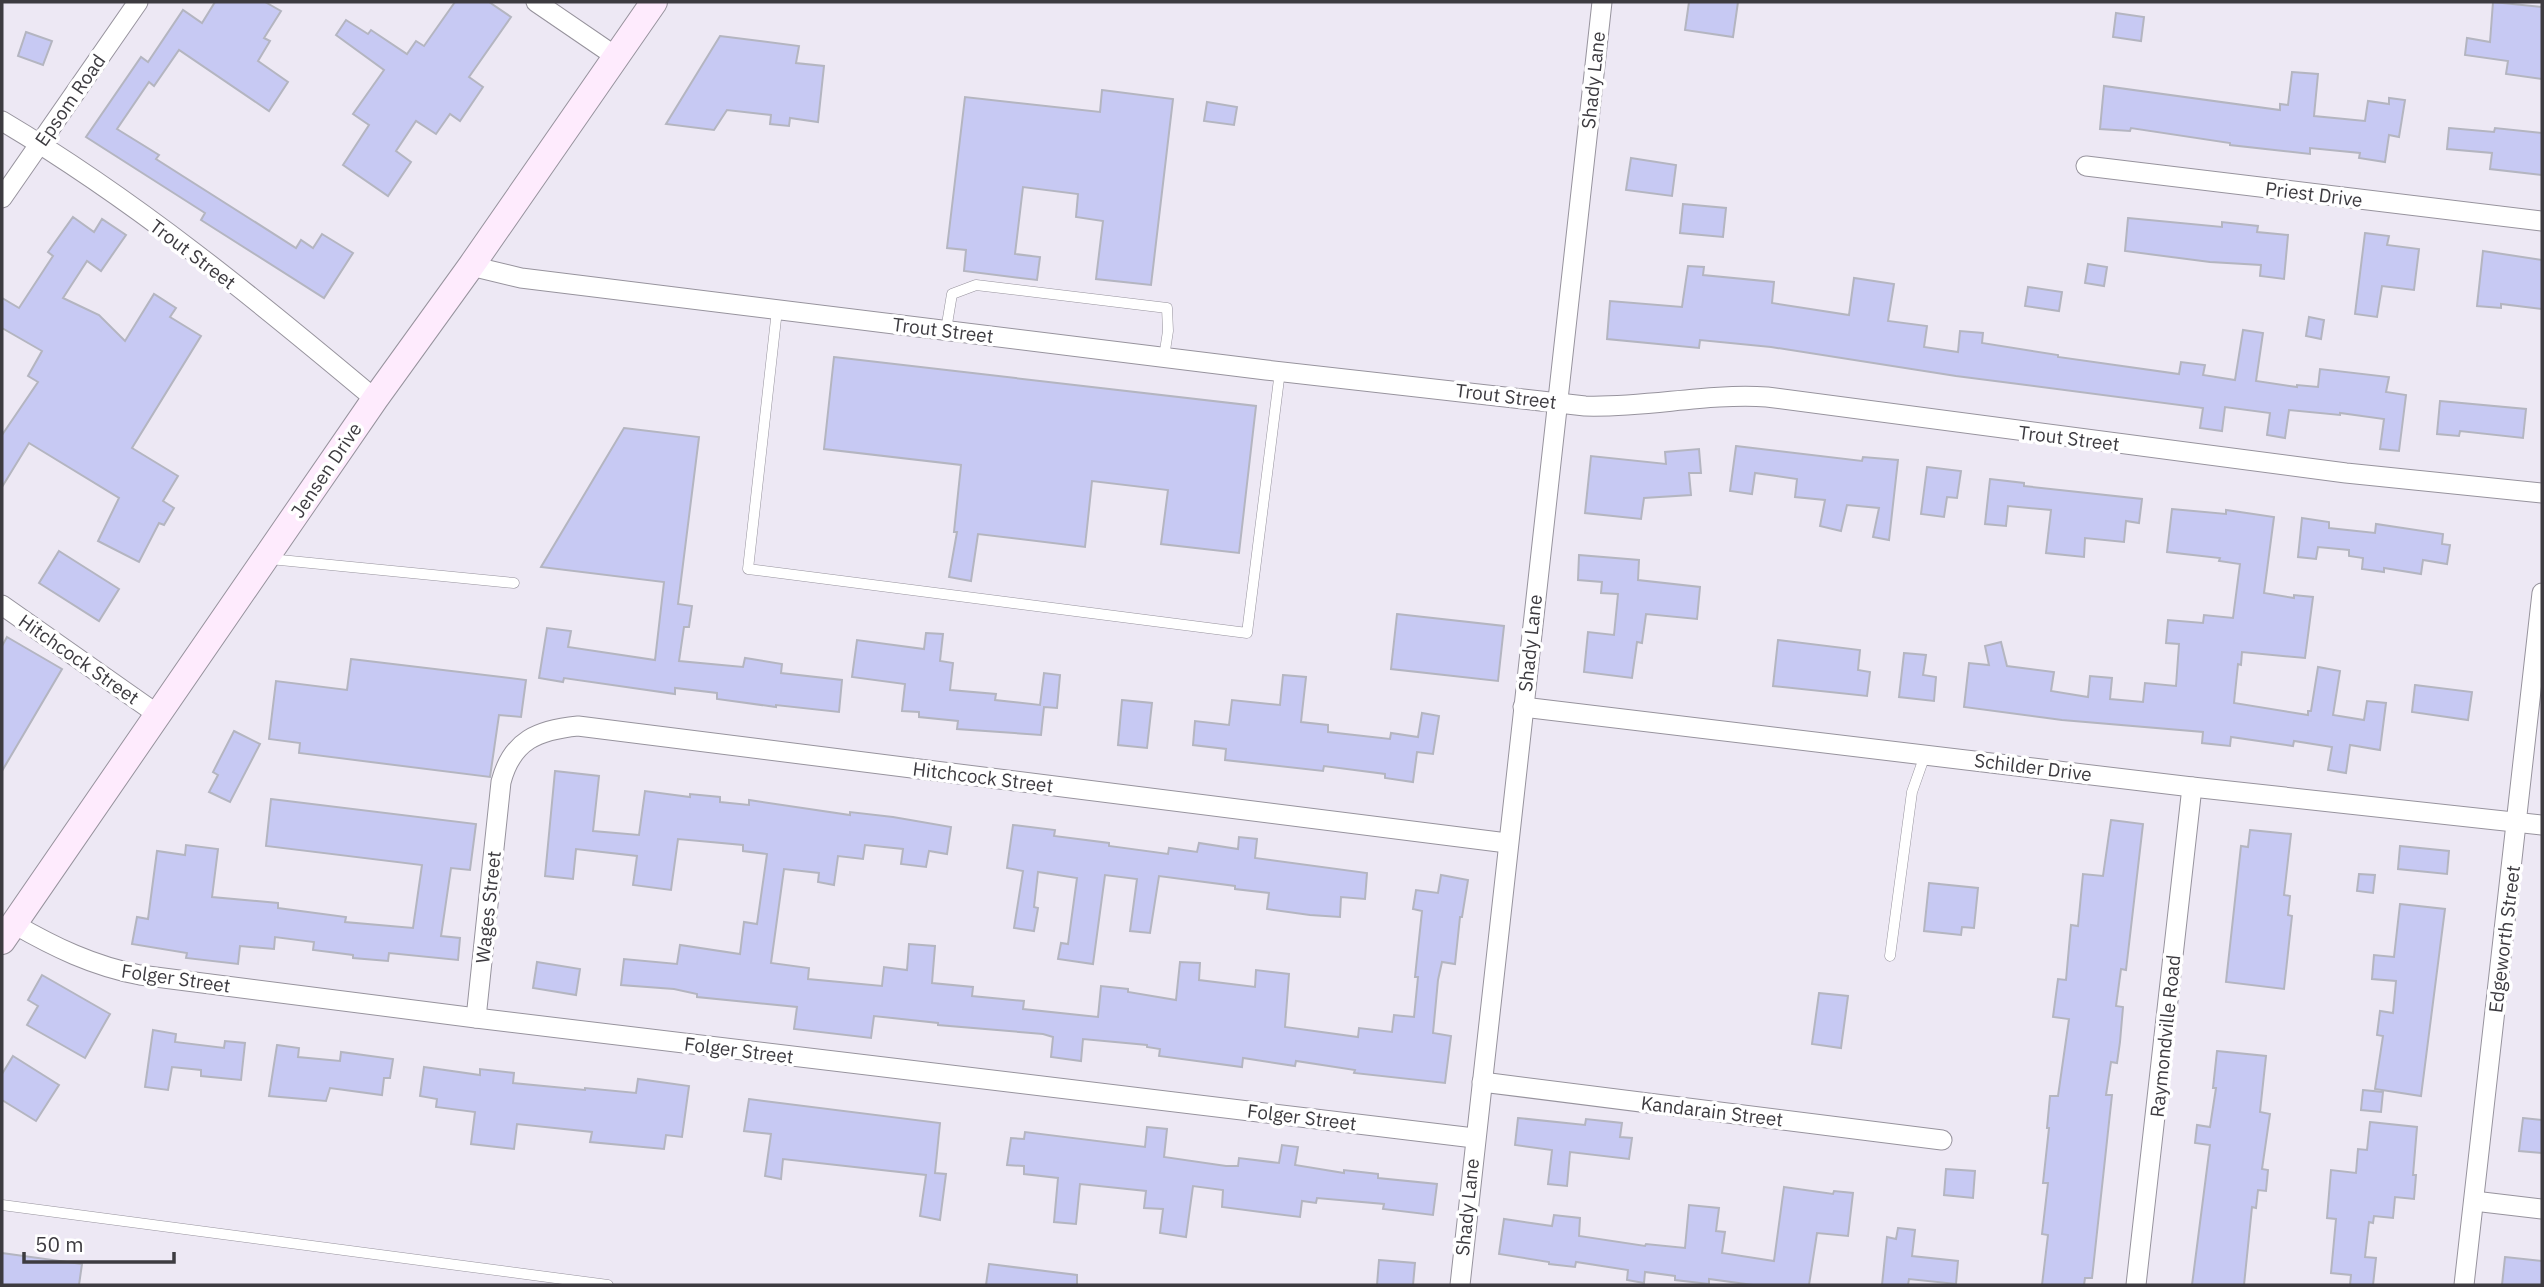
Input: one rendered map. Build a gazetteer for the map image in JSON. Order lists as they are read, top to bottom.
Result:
{
  "streets": {
    "main road": ["Jensen Drive"],
    "street": [
      "Shady Lane",
      "Epsom Road",
      "Priest Drive",
      "Trout Street",
      "Hitchcock Street",
      "Schilder Drive",
      "Wages Street",
      "Edgeworth Street",
      "Folger Street",
      "Raymondville Road",
      "Kandarain Street"
    ]
  },
  "crossings": [
    ["Shady Lane", "Trout Street"],
    ["Shady Lane", "Hitchcock Street"],
    ["Shady Lane", "Schilder Drive"],
    ["Shady Lane", "Folger Street"],
    ["Shady Lane", "Kandarain Street"],
    ["Epsom Road", "Trout Street"],
    ["Trout Street", "Jensen Drive"],
    ["Jensen Drive", "Hitchcock Street"],
    ["Jensen Drive", "Folger Street"],
    ["Hitchcock Street", "Wages Street"],
    ["Schilder Drive", "Edgeworth Street"],
    ["Schilder Drive", "Raymondville Road"],
    ["Wages Street", "Folger Street"]
  ],
  "scale_bar": "50 m"
}
